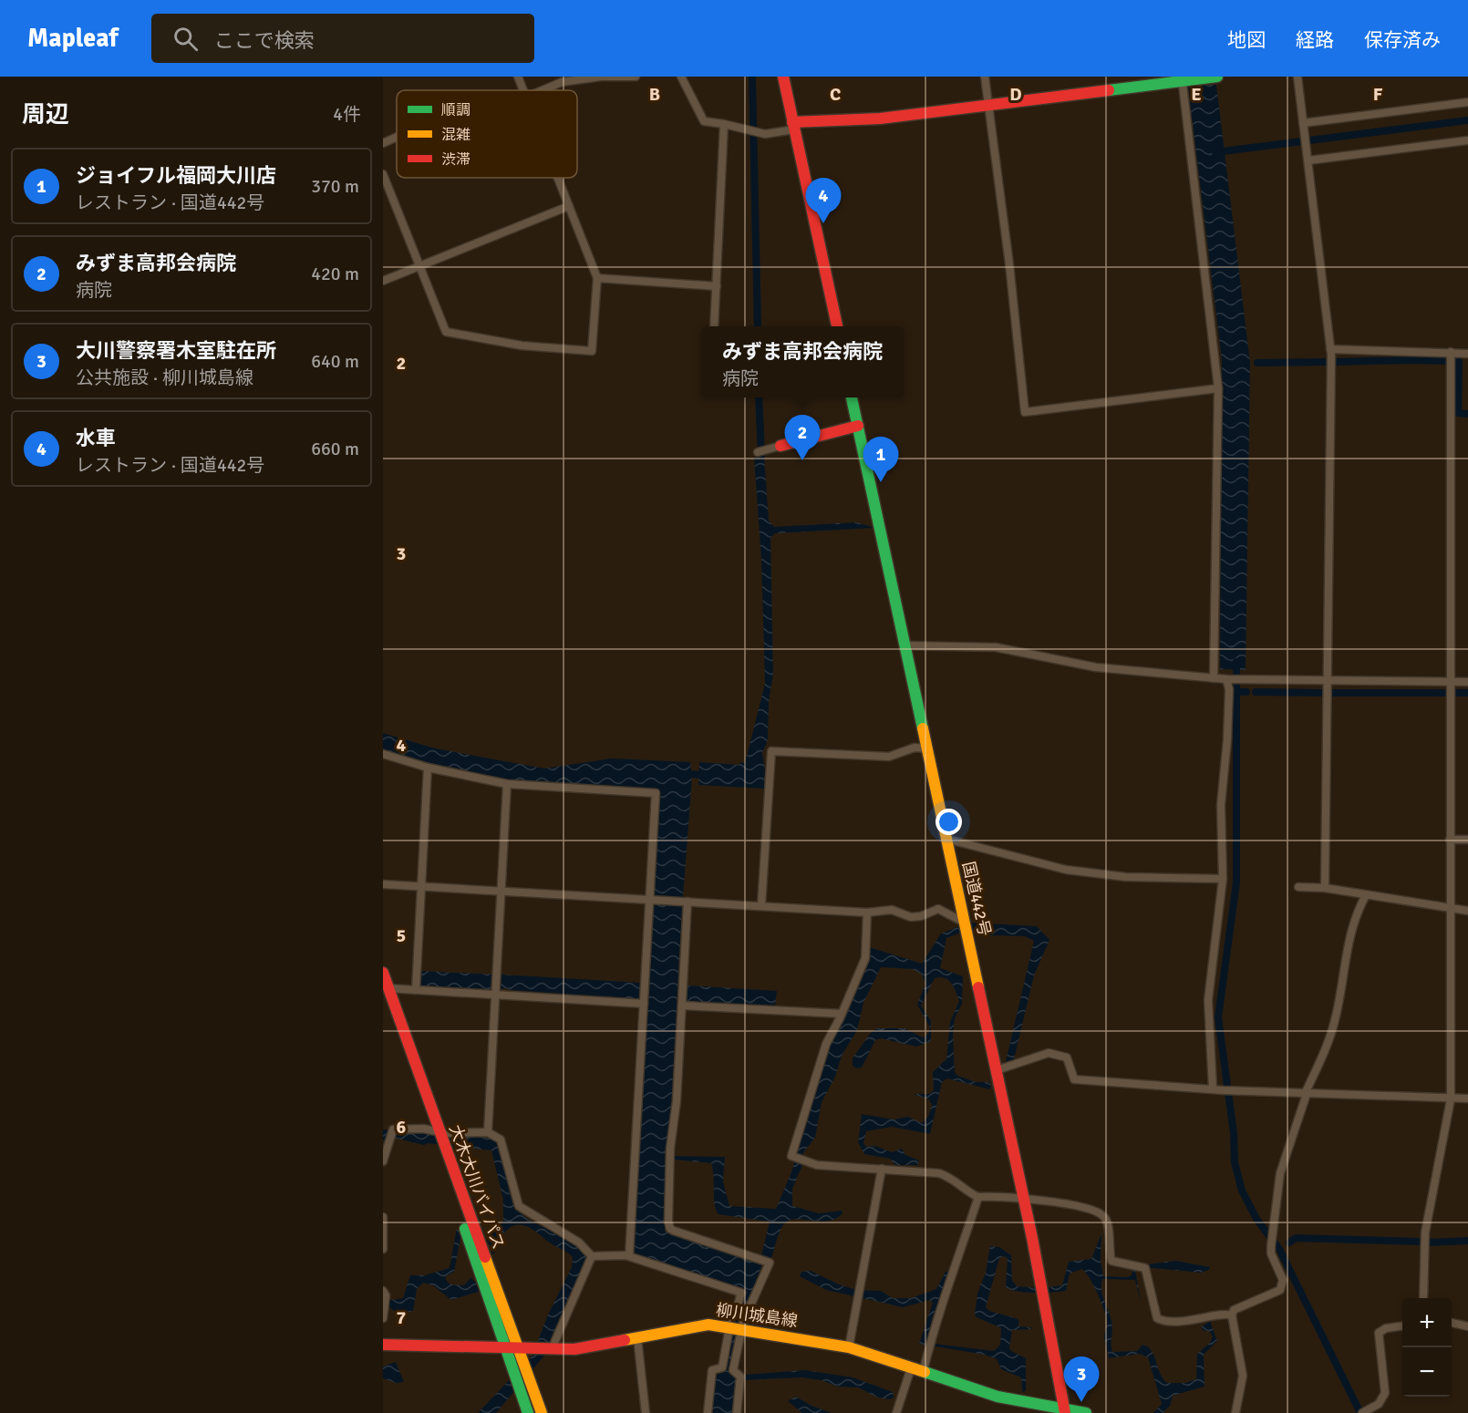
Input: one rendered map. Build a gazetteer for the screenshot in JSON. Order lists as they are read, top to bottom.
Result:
{
  "streets": {
    "main road": ["国道442号", "大木大川バイパス", "柳川城島線"]
  },
  "crossings": [
    ["国道442号", "柳川城島線"],
    ["大木大川バイパス", "柳川城島線"]
  ],
  "legend": ["順調", "混雑", "渋滞"],
  "page": {
    "header": "Mapleaf",
    "search": "ここで検索",
    "nav": ["地図", "経路", "保存済み"],
    "heading": ["周辺", "4件"],
    "list": [
      {
        "mark": "1",
        "name": "ジョイフル福岡大川店",
        "note": "レストラン · 国道442号",
        "value": "370 m"
      },
      {
        "mark": "2",
        "name": "みずま高邦会病院",
        "note": "病院",
        "value": "420 m"
      },
      {
        "mark": "3",
        "name": "大川警察署木室駐在所",
        "note": "公共施設 · 柳川城島線",
        "value": "640 m"
      },
      {
        "mark": "4",
        "name": "水車",
        "note": "レストラン · 国道442号",
        "value": "660 m"
      }
    ],
    "pins": [
      "4",
      "2",
      "1",
      "3"
    ],
    "popup": ["みずま高邦会病院", "病院"],
    "map_buttons": ["+", "−"]
  },
  "grid": {
    "columns": [
      "B",
      "C",
      "D",
      "E",
      "F"
    ],
    "rows": [
      "2",
      "3",
      "4",
      "5",
      "6",
      "7"
    ]
  }
}
